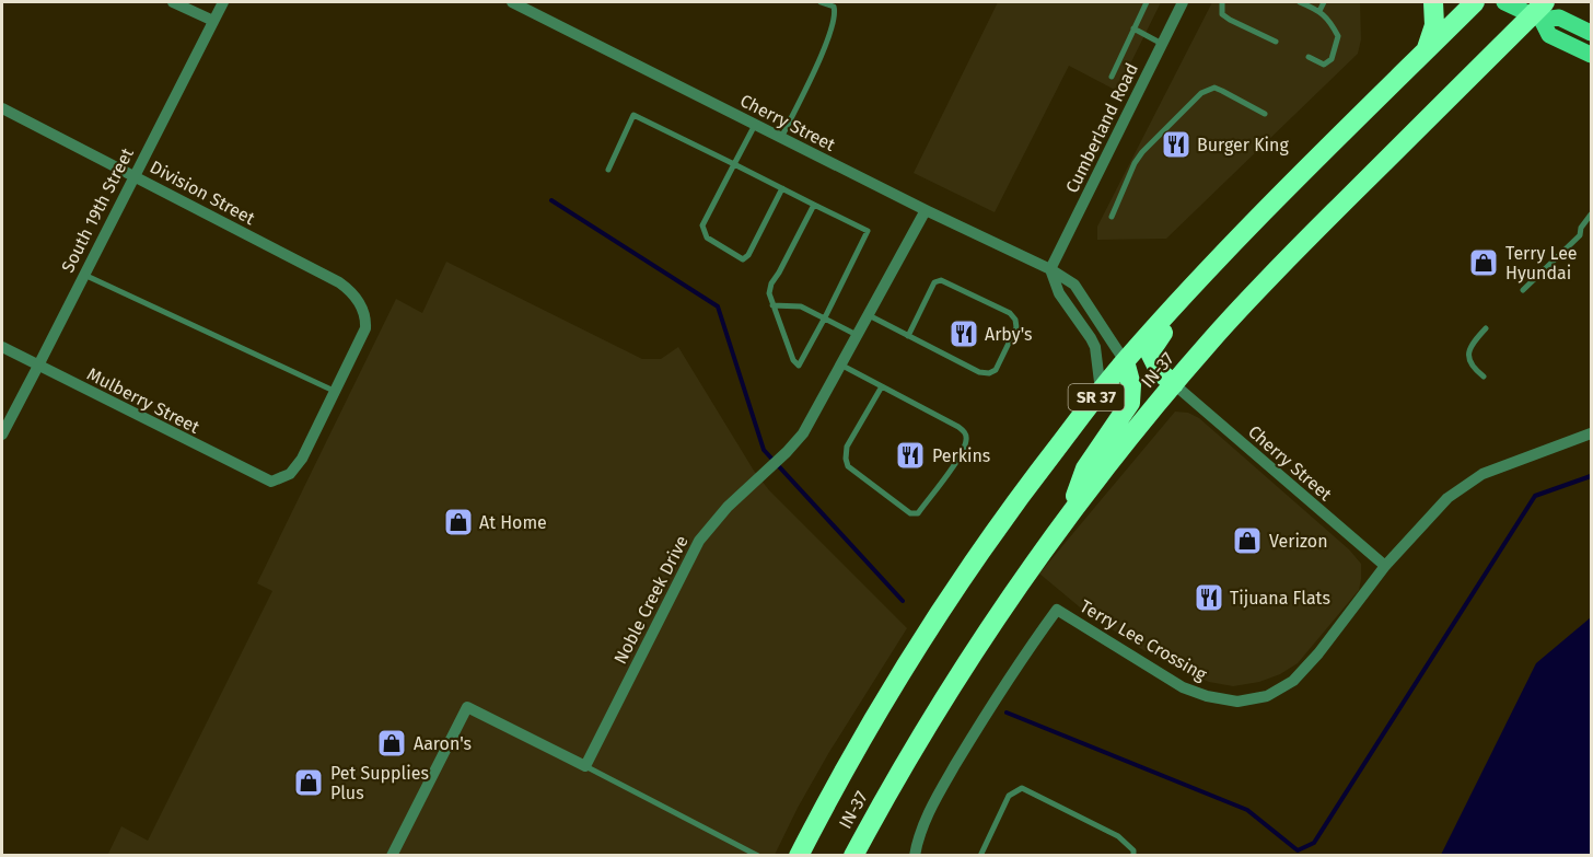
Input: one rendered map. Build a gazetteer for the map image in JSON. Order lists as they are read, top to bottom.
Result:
{
  "streets": {
    "highway": ["IN-37", "SR 37"],
    "street": [
      "Cherry Street",
      "Cumberland Road",
      "Division Street",
      "South 19th Street",
      "Mulberry Street",
      "Noble Creek Drive",
      "Terry Lee Crossing"
    ]
  },
  "crossings": [
    ["Cherry Street", "Cumberland Road"],
    ["Cherry Street", "IN-37"],
    ["Cherry Street", "Noble Creek Drive"],
    ["Cherry Street", "Terry Lee Crossing"],
    ["Division Street", "South 19th Street"],
    ["Division Street", "Mulberry Street"],
    ["South 19th Street", "Mulberry Street"]
  ],
  "places": {
    "restaurant": [
      "Burger King",
      "Arby's",
      "Perkins",
      "Tijuana Flats"
    ],
    "shop": [
      "Terry Lee Hyundai",
      "At Home",
      "Verizon",
      "Aaron's",
      "Pet Supplies Plus"
    ]
  }
}
